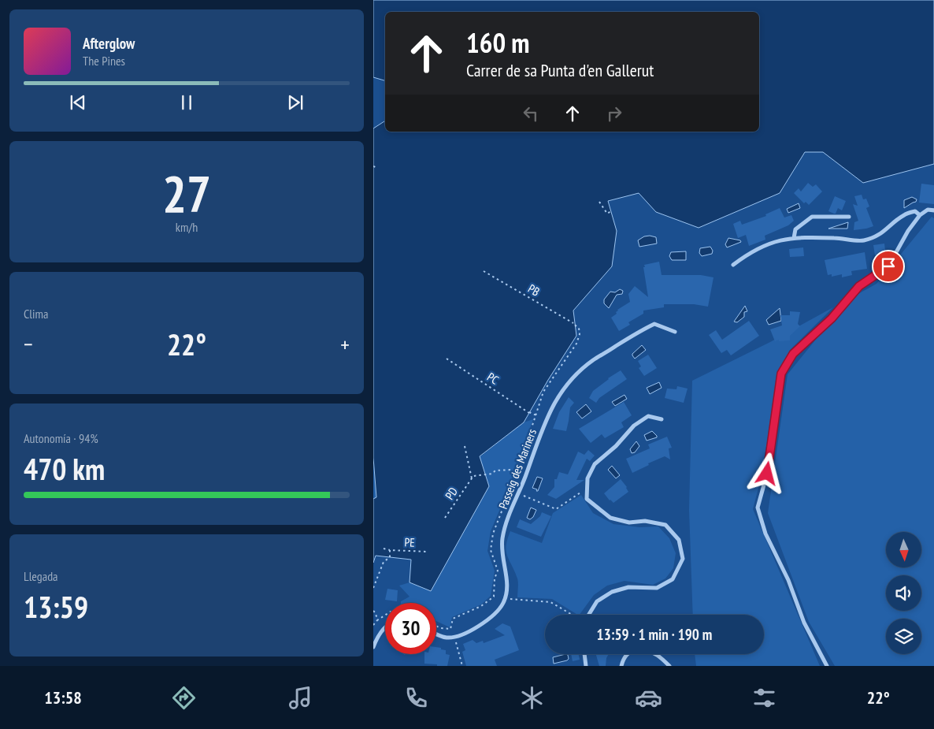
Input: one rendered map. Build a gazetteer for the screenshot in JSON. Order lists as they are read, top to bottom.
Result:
{
  "streets": {
    "street": ["Passeig des Mariners"],
    "path": [
      "PB",
      "PC",
      "PD",
      "PE"
    ]
  },
  "crossings": [
    ["PB", "PC"]
  ],
  "north": "bottom",
  "page": {
    "turn": ["160 m", "Carrer de sa Punta d'en Gallerut"],
    "song": ["Afterglow", "The Pines"],
    "tile": [
      ["27", "km/h"],
      "Clima",
      ["Autonomía · 94%", "470 km"],
      ["Llegada", "13:59"]
    ],
    "heat": ["−", "22°", "+"],
    "limit": "30",
    "trip": "13:59 · 1 min · 190 m",
    "tabs": ["13:58", "22°"]
  }
}
